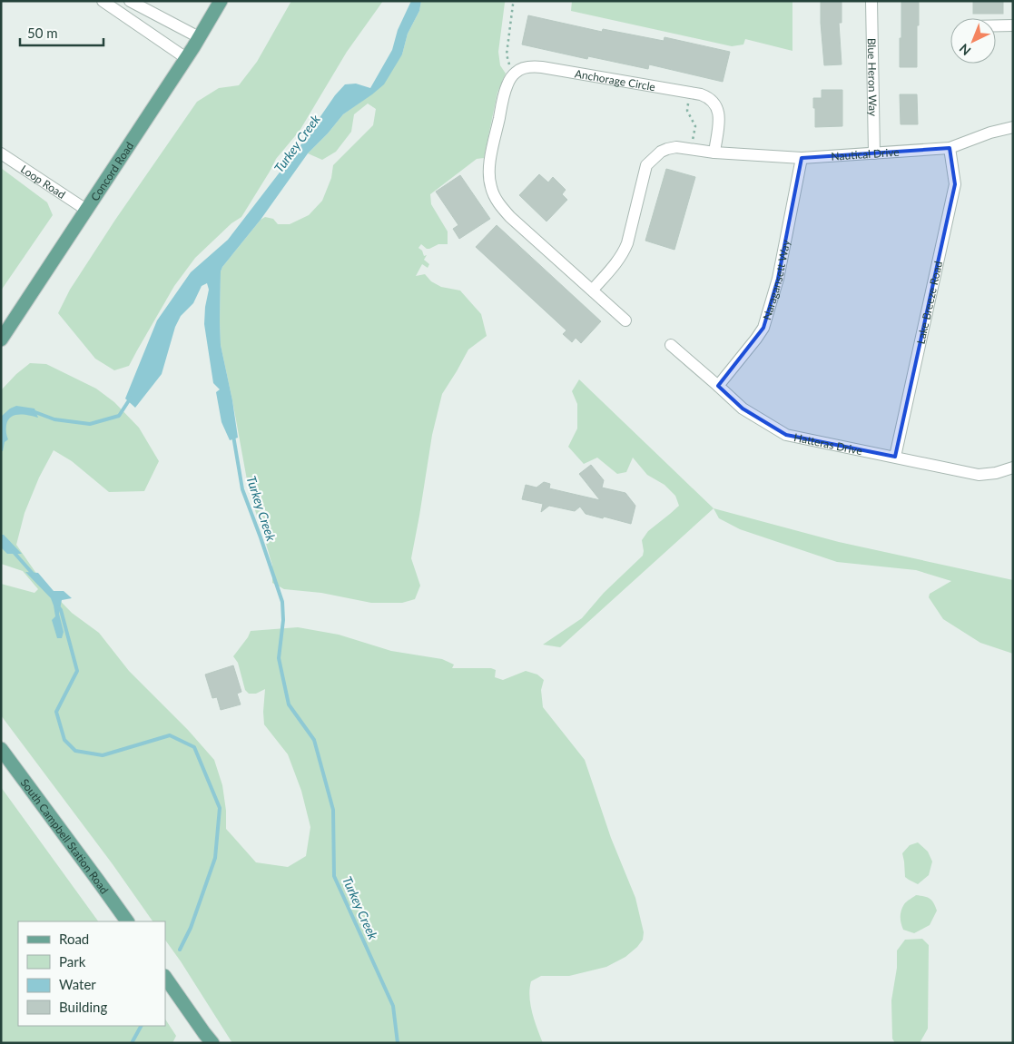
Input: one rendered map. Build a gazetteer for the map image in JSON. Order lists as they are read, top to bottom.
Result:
{
  "streets": {
    "main road": ["Concord Road", "South Campbell Station Road"],
    "street": [
      "Blue Heron Way",
      "Anchorage Circle",
      "Nautical Drive",
      "Loop Road",
      "Naragansett Way",
      "Lake Breeze Road",
      "Hatteras Drive"
    ]
  },
  "crossings": [
    ["Blue Heron Way", "Nautical Drive"],
    ["Anchorage Circle", "Nautical Drive"],
    ["Nautical Drive", "Naragansett Way"],
    ["Nautical Drive", "Lake Breeze Road"],
    ["Concord Road", "Loop Road"],
    ["Naragansett Way", "Hatteras Drive"],
    ["Lake Breeze Road", "Hatteras Drive"]
  ],
  "water": ["Turkey Creek"],
  "legend": [
    "Road",
    "Park",
    "Water",
    "Building"
  ],
  "scale_bar": "50 m",
  "north": "bottom left"
}
